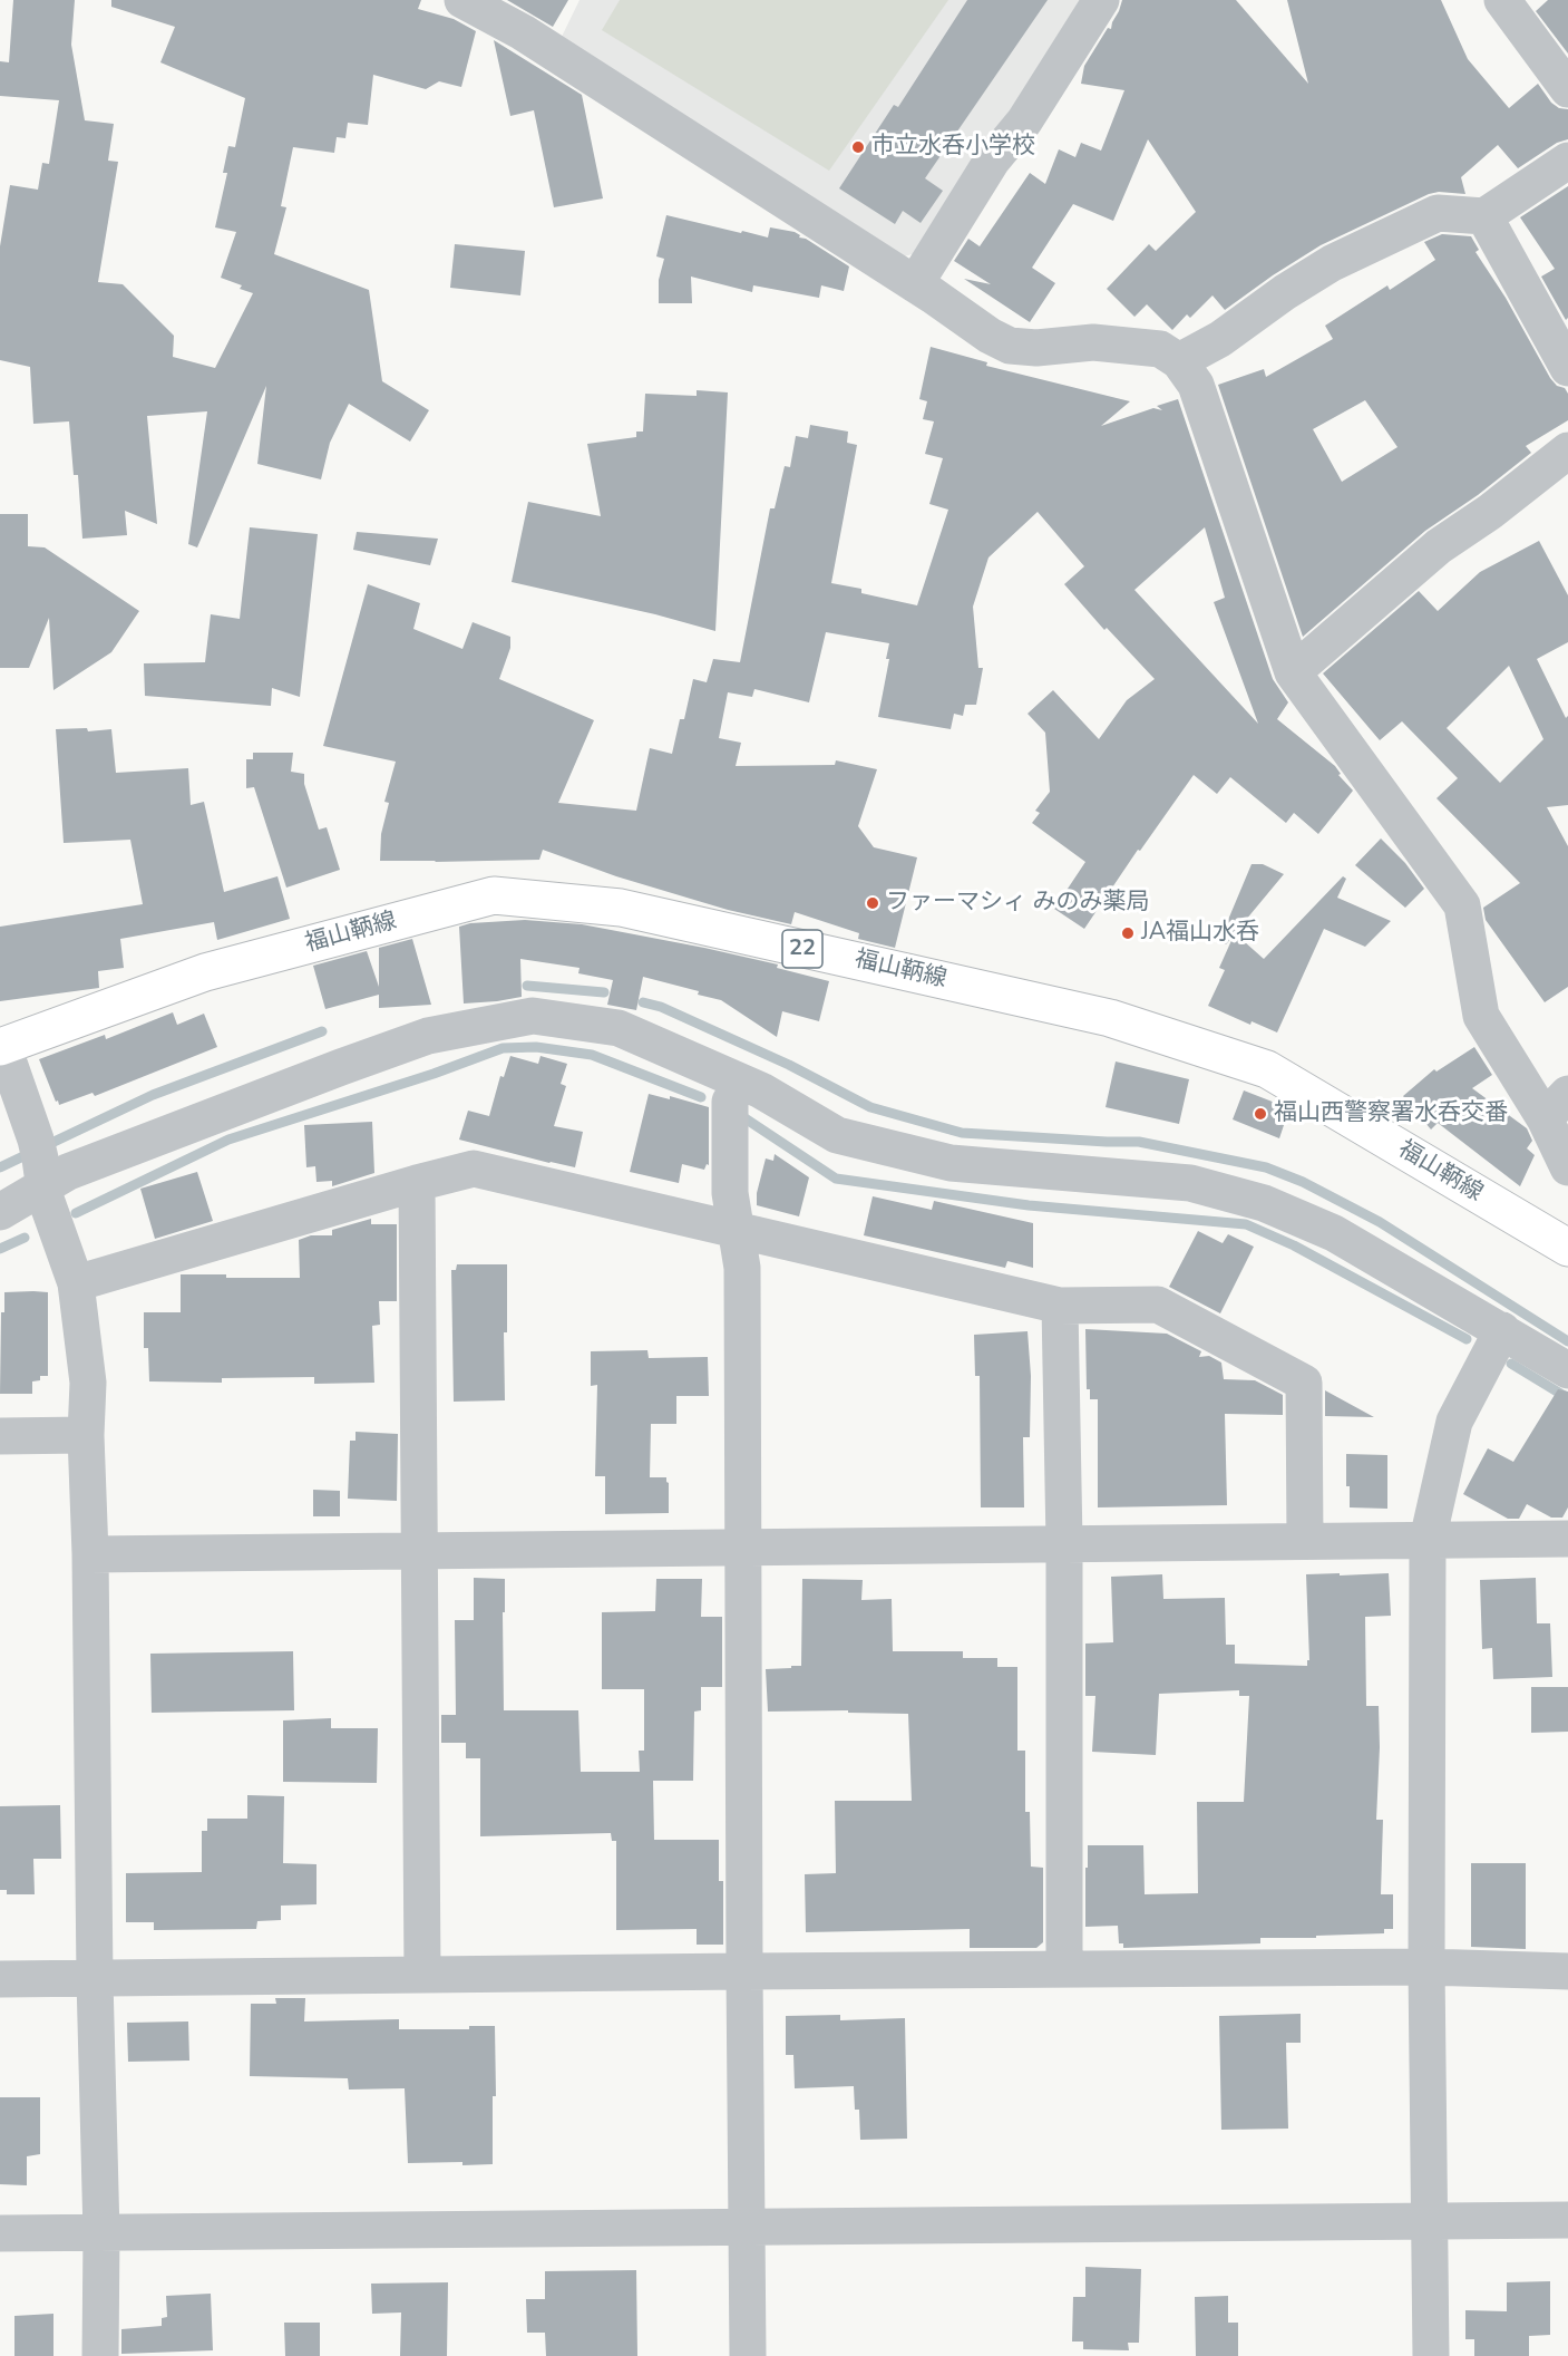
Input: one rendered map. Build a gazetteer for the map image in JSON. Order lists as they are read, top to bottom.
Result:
{
  "streets": {
    "main road": ["福山鞆線", "22"]
  },
  "places": [
    "市立水呑小学校",
    "ファーマシィ みのみ薬局",
    "JA福山水呑",
    "福山西警察署水呑交番"
  ]
}
